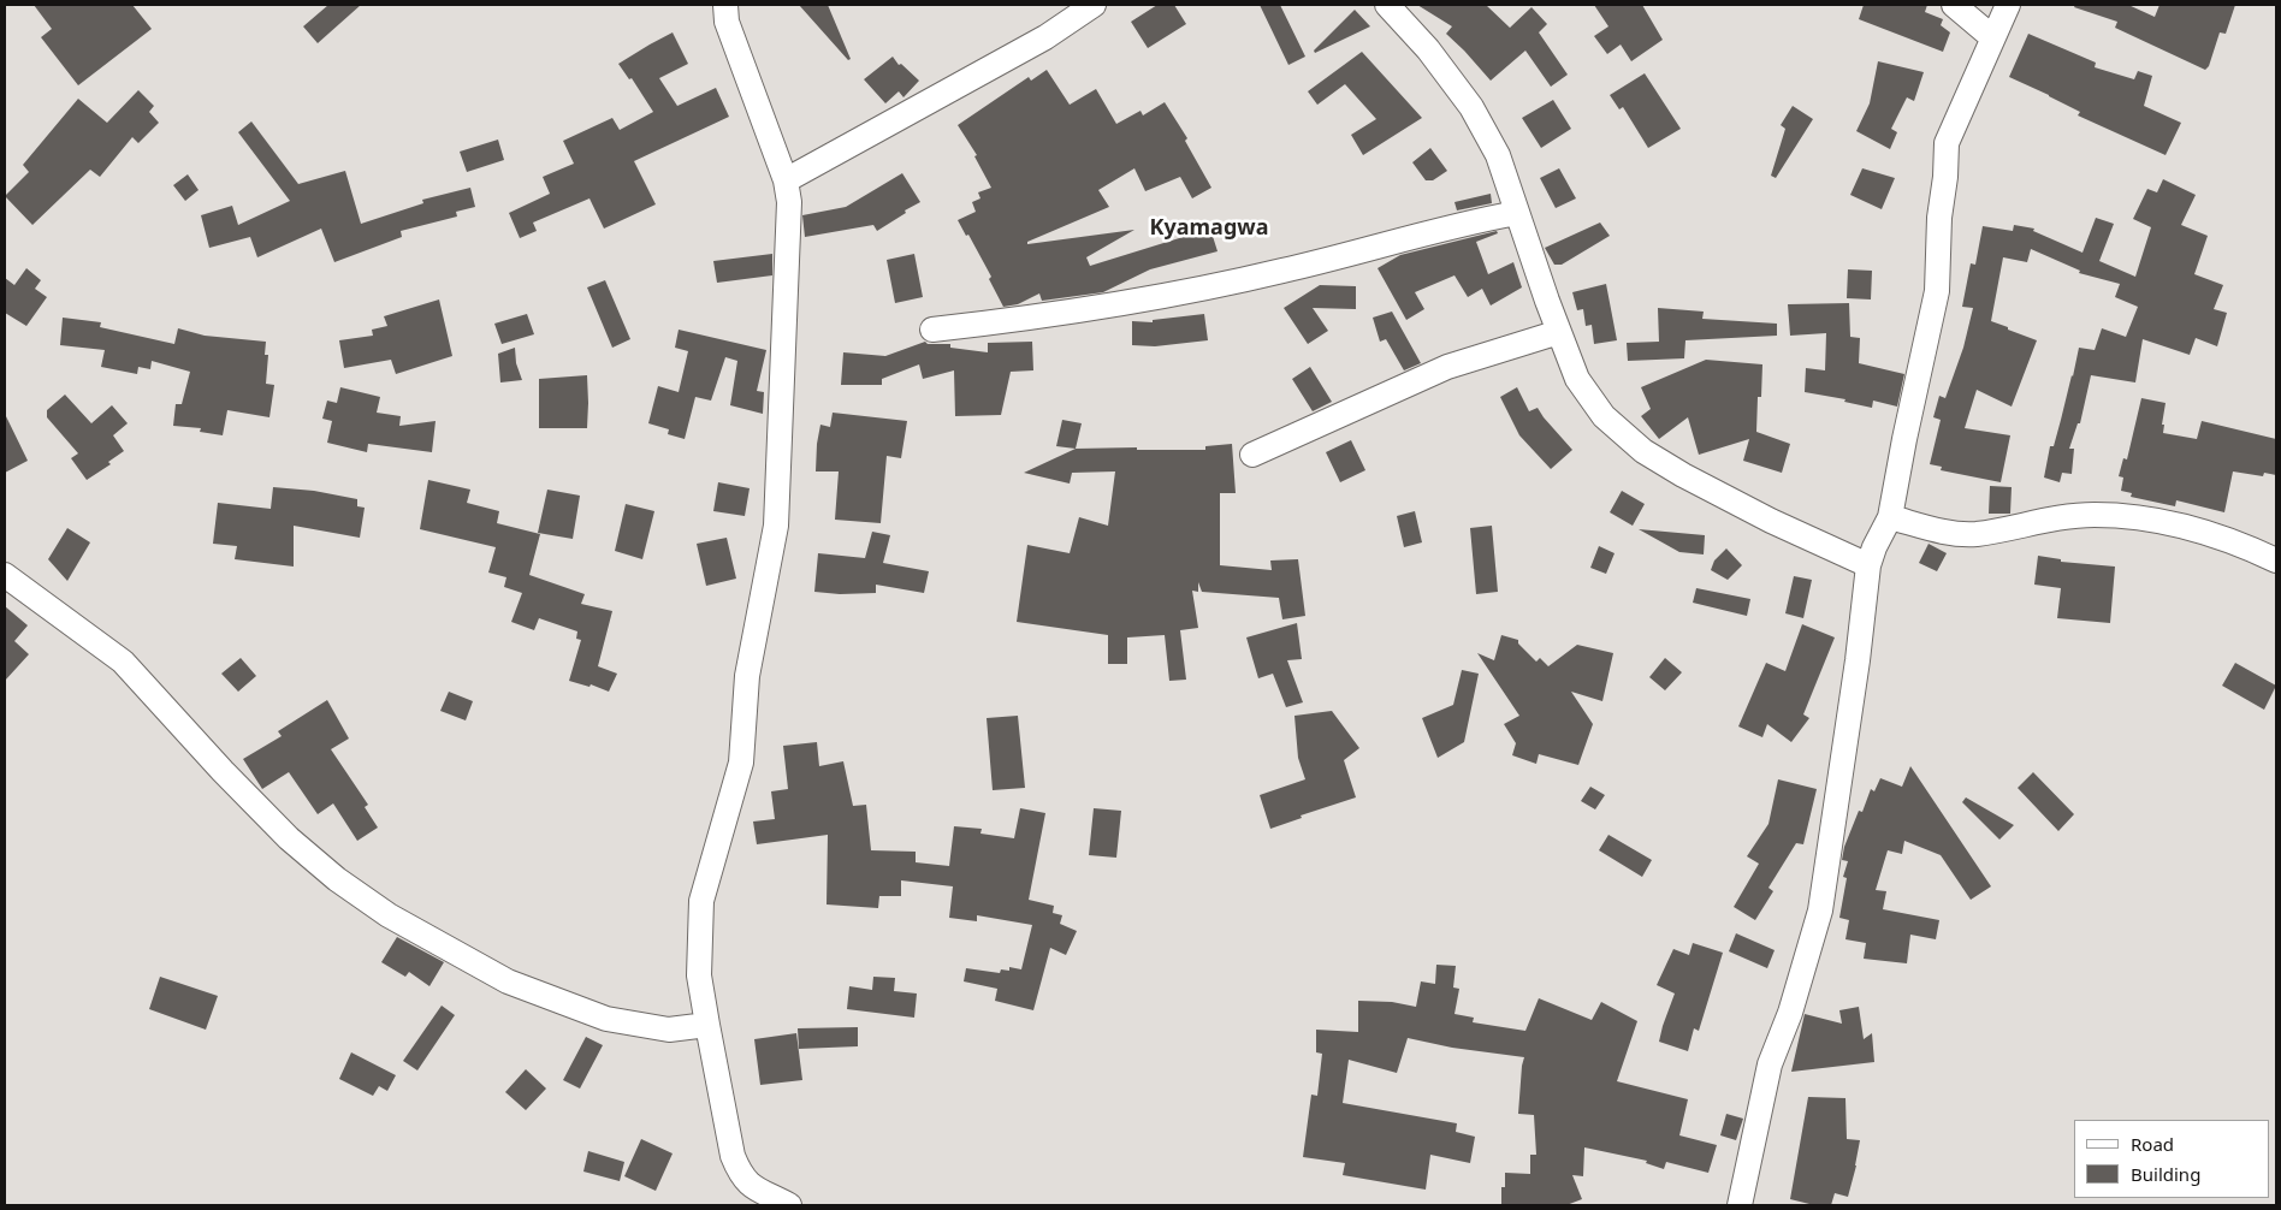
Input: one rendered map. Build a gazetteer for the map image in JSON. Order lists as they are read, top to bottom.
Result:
{
  "districts": ["Kyamagwa"],
  "legend": ["Road", "Building"]
}
